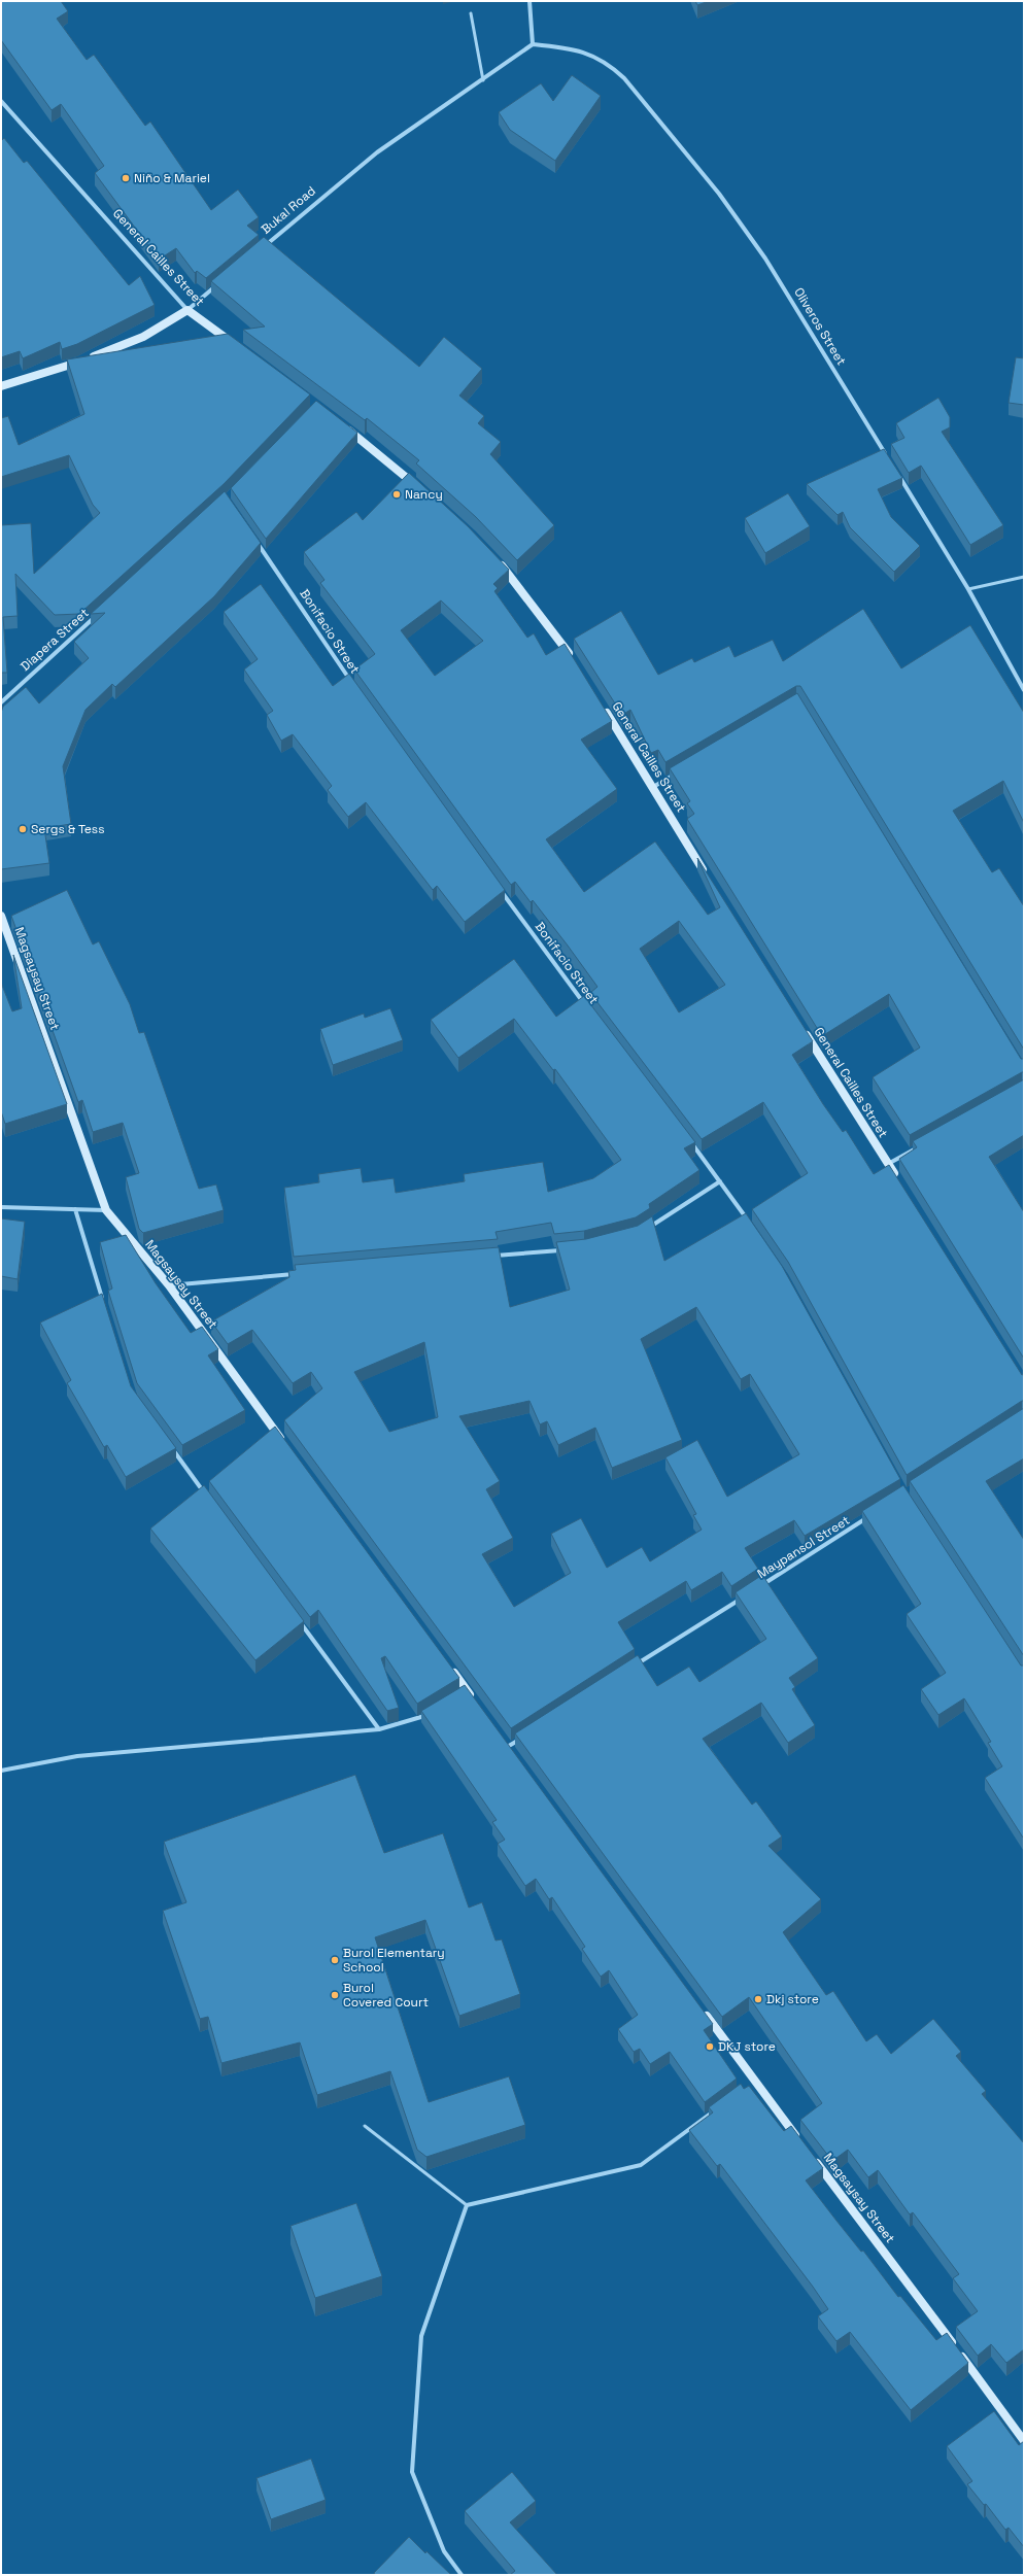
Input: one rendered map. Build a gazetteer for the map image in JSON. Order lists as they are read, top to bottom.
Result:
{
  "streets": {
    "street": [
      "Bukal Road",
      "General Cailles Street",
      "Oliveros Street",
      "Bonifacio Street",
      "Diapera Street",
      "Magsaysay Street",
      "Maypansol Street"
    ]
  },
  "crossings": [
    ["Bukal Road", "Oliveros Street"]
  ],
  "places": [
    "Niño & Mariel",
    "Nancy",
    "Sergs & Tess",
    "Burol Elementary School",
    "Burol Covered Court",
    "Dkj store",
    "DKJ store"
  ]
}
